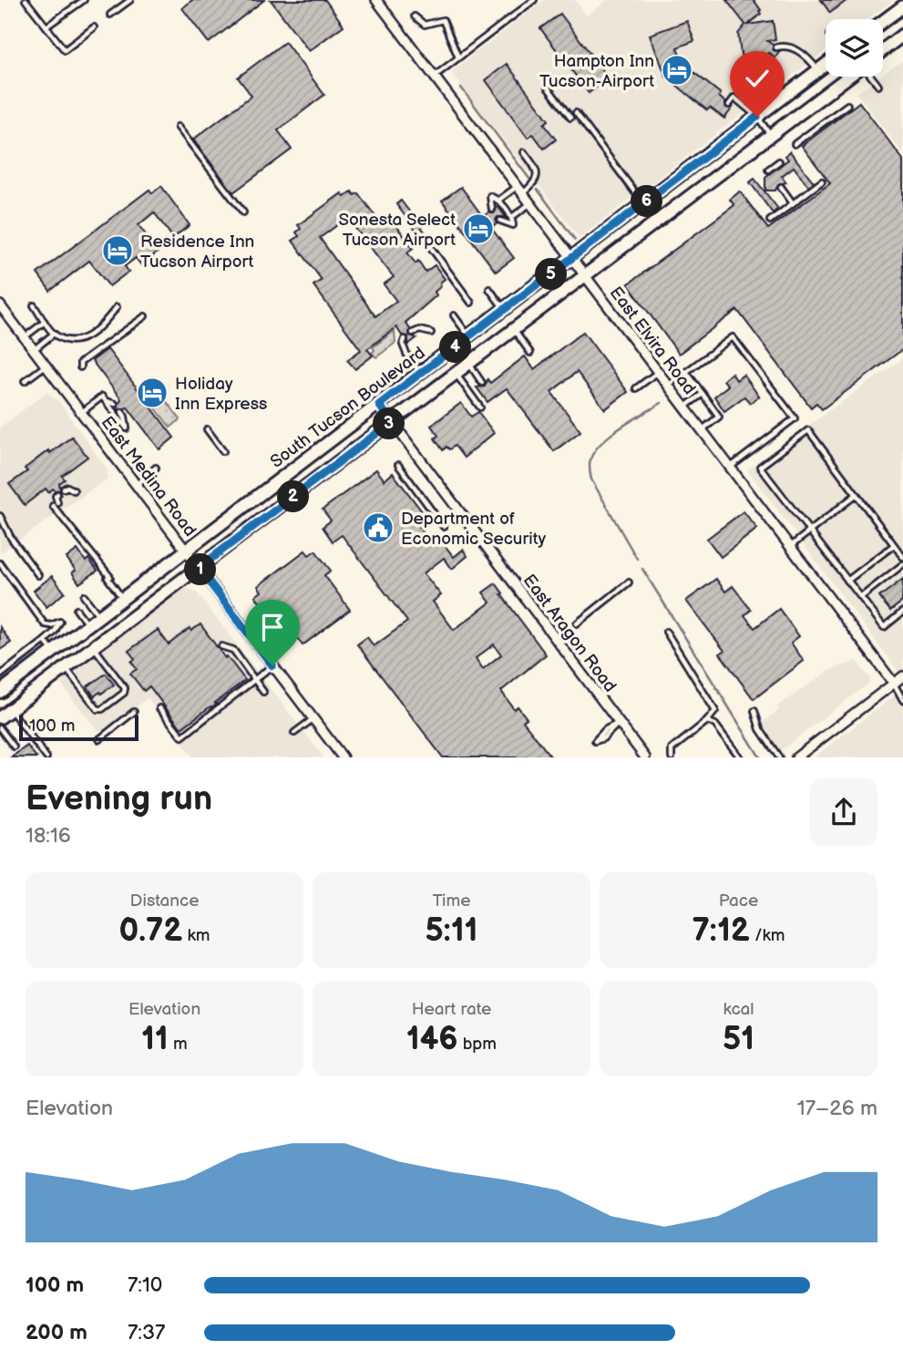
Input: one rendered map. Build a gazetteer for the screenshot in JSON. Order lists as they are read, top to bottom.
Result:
{
  "streets": {
    "main road": ["South Tucson Boulevard"],
    "street": ["East Elvira Road", "East Medina Road", "East Aragon Road"]
  },
  "crossings": [
    ["East Elvira Road", "South Tucson Boulevard"],
    ["South Tucson Boulevard", "East Medina Road"],
    ["South Tucson Boulevard", "East Aragon Road"]
  ],
  "places": {
    "hotel": [
      "Hampton Inn Tucson-Airport",
      "Sonesta Select Tucson Airport",
      "Residence Inn Tucson Airport",
      "Holiday Inn Express"
    ],
    "public building": ["Department of Economic Security"]
  },
  "scale_bar": "100 m",
  "page": {
    "pins": [
      "6",
      "5",
      "4",
      "3",
      "2",
      "1"
    ],
    "scale": "100 m",
    "heading": ["Evening run", "18:16"],
    "stats": [
      ["Distance", "0.72 km"],
      ["Time", "5:11"],
      ["Pace", "7:12 /km"],
      ["Elevation", "11 m"],
      ["Heart rate", "146 bpm"],
      ["kcal", "51"]
    ],
    "chart": ["Elevation", "17–26 m"],
    "list": [
      {
        "name": "100 m",
        "note": "7:10"
      },
      {
        "name": "200 m",
        "note": "7:37"
      }
    ]
  }
}
